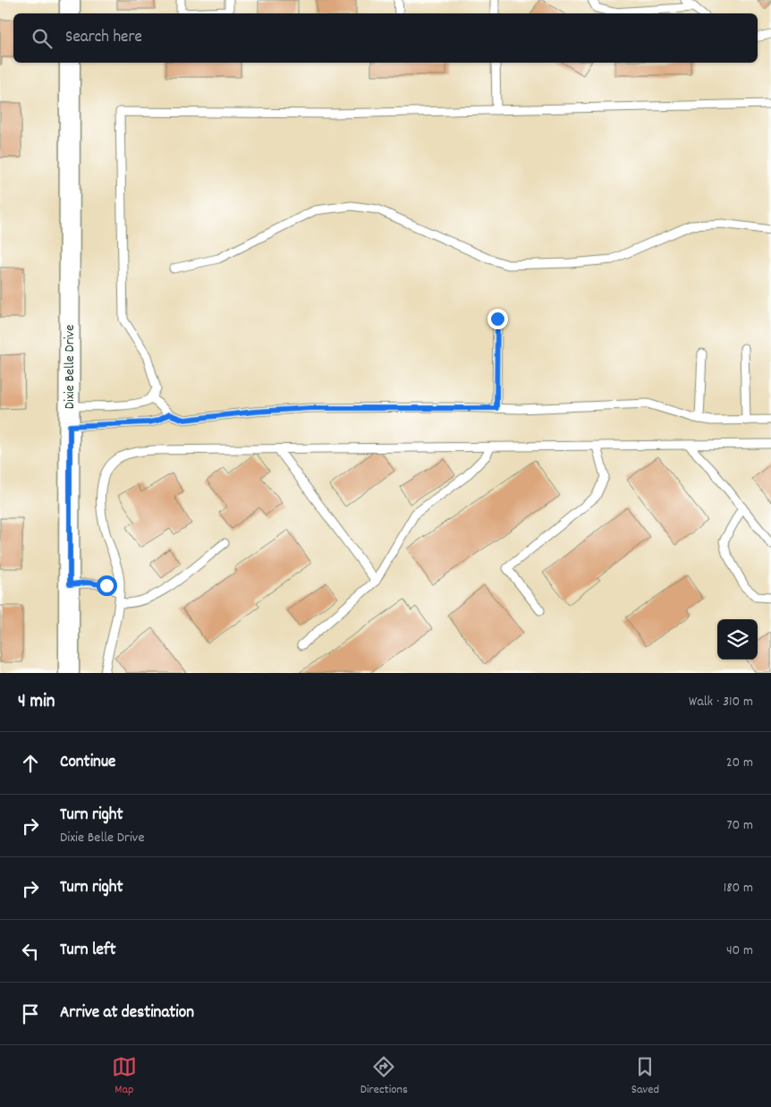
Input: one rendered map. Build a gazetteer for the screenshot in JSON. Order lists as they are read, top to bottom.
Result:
{
  "streets": {
    "street": ["Dixie Belle Drive"]
  },
  "page": {
    "search": "Search here",
    "heading": ["4 min", "Walk · 310 m"],
    "list": [
      ["Continue", "20 m"],
      ["Turn right", "Dixie Belle Drive", "70 m"],
      ["Turn right", "180 m"],
      ["Turn left", "40 m"],
      "Arrive at destination"
    ],
    "nav": ["Map", "Directions", "Saved"]
  }
}
